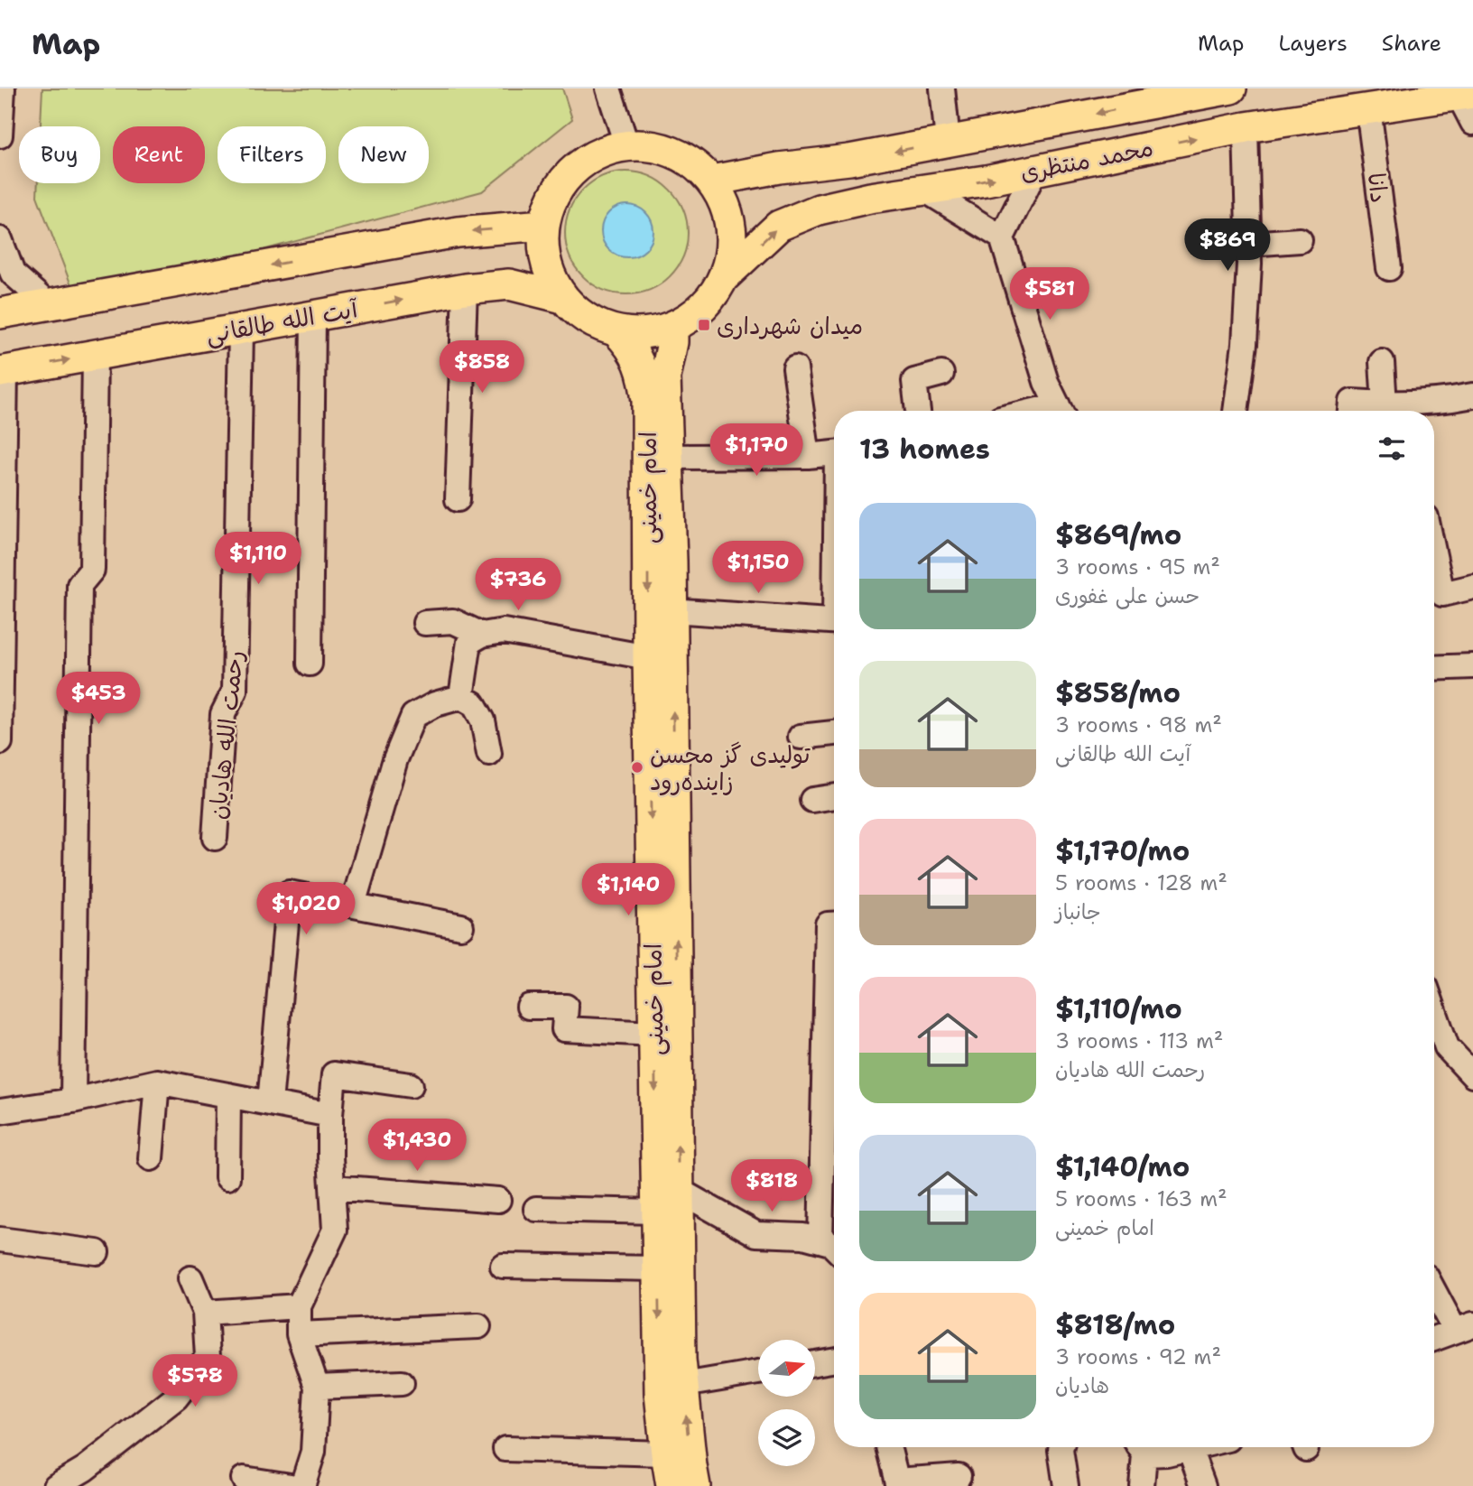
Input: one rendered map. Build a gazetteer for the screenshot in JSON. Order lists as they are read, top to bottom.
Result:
{
  "streets": {
    "main road": ["محمد منتظری", "آیت الله طالقانی", "امام خمینی"],
    "street": ["دانا", "رحمت الله هادیان"]
  },
  "crossings": [
    ["محمد منتظری", "دانا"],
    ["محمد منتظری", "آیت الله طالقانی"],
    ["محمد منتظری", "امام خمینی"],
    ["آیت الله طالقانی", "امام خمینی"],
    ["آیت الله طالقانی", "رحمت الله هادیان"]
  ],
  "places": {
    "transit": ["میدان شهرداری"],
    "other": ["تولیدی گز محسن زاینده‌رود"]
  },
  "north": "right",
  "page": {
    "header": "Map",
    "nav": ["Map", "Layers", "Share"],
    "chip": [
      "Buy",
      "Rent",
      "Filters",
      "New"
    ],
    "price": [
      "$869",
      "$581",
      "$858",
      "$1,170",
      "$1,110",
      "$1,150",
      "$736",
      "$453",
      "$1,140",
      "$1,020",
      "$1,430",
      "$818",
      "$578"
    ],
    "heading": "13 homes",
    "list": [
      {
        "name": "$869/mo",
        "note": "3 rooms · 95 m² · حسن علی غفوری"
      },
      {
        "name": "$858/mo",
        "note": "3 rooms · 98 m² · آیت الله طالقانی"
      },
      {
        "name": "$1,170/mo",
        "note": "5 rooms · 128 m² · جانباز"
      },
      {
        "name": "$1,110/mo",
        "note": "3 rooms · 113 m² · رحمت الله هادیان"
      },
      {
        "name": "$1,140/mo",
        "note": "5 rooms · 163 m² · امام خمینی"
      },
      {
        "name": "$818/mo",
        "note": "3 rooms · 92 m² · هادیان"
      }
    ]
  }
}
